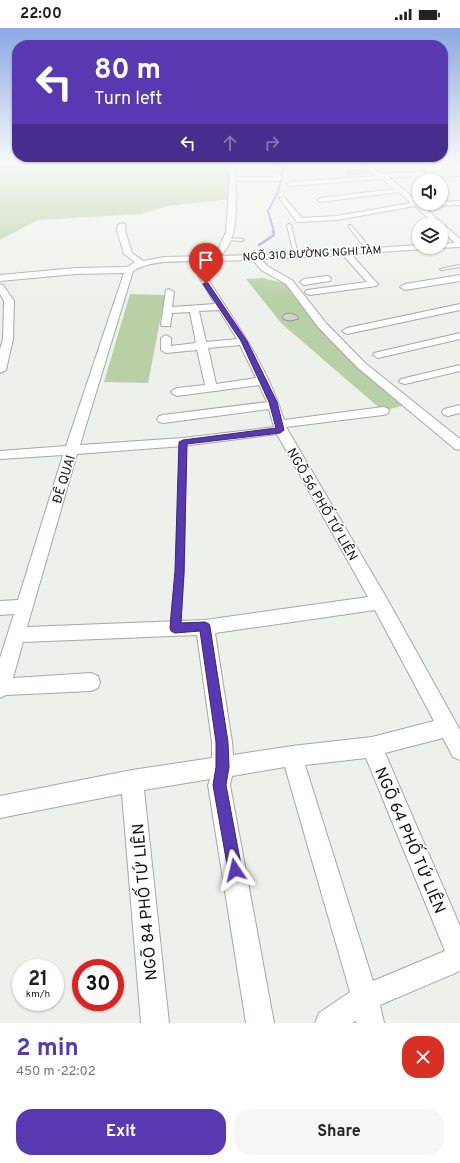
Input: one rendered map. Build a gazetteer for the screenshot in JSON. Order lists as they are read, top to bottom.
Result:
{
  "streets": {
    "street": [
      "NGÕ 310 ĐƯỜNG NGHI TÀM",
      "ĐÊ QUAI",
      "NGÕ 56 PHỐ TỨ LIÊN",
      "NGÕ 64 PHỐ TỨ LIÊN",
      "NGÕ 84 PHỐ TỨ LIÊN"
    ]
  },
  "crossings": [
    ["NGÕ 310 ĐƯỜNG NGHI TÀM", "ĐÊ QUAI"],
    ["NGÕ 310 ĐƯỜNG NGHI TÀM", "NGÕ 56 PHỐ TỨ LIÊN"]
  ],
  "page": {
    "status": "22:00",
    "turn": ["80 m", "Turn left"],
    "speed": "21 km/h",
    "limit": "30",
    "heading": ["2 min", "450 m · 22:02"],
    "buttons": ["Exit", "Share"]
  }
}
